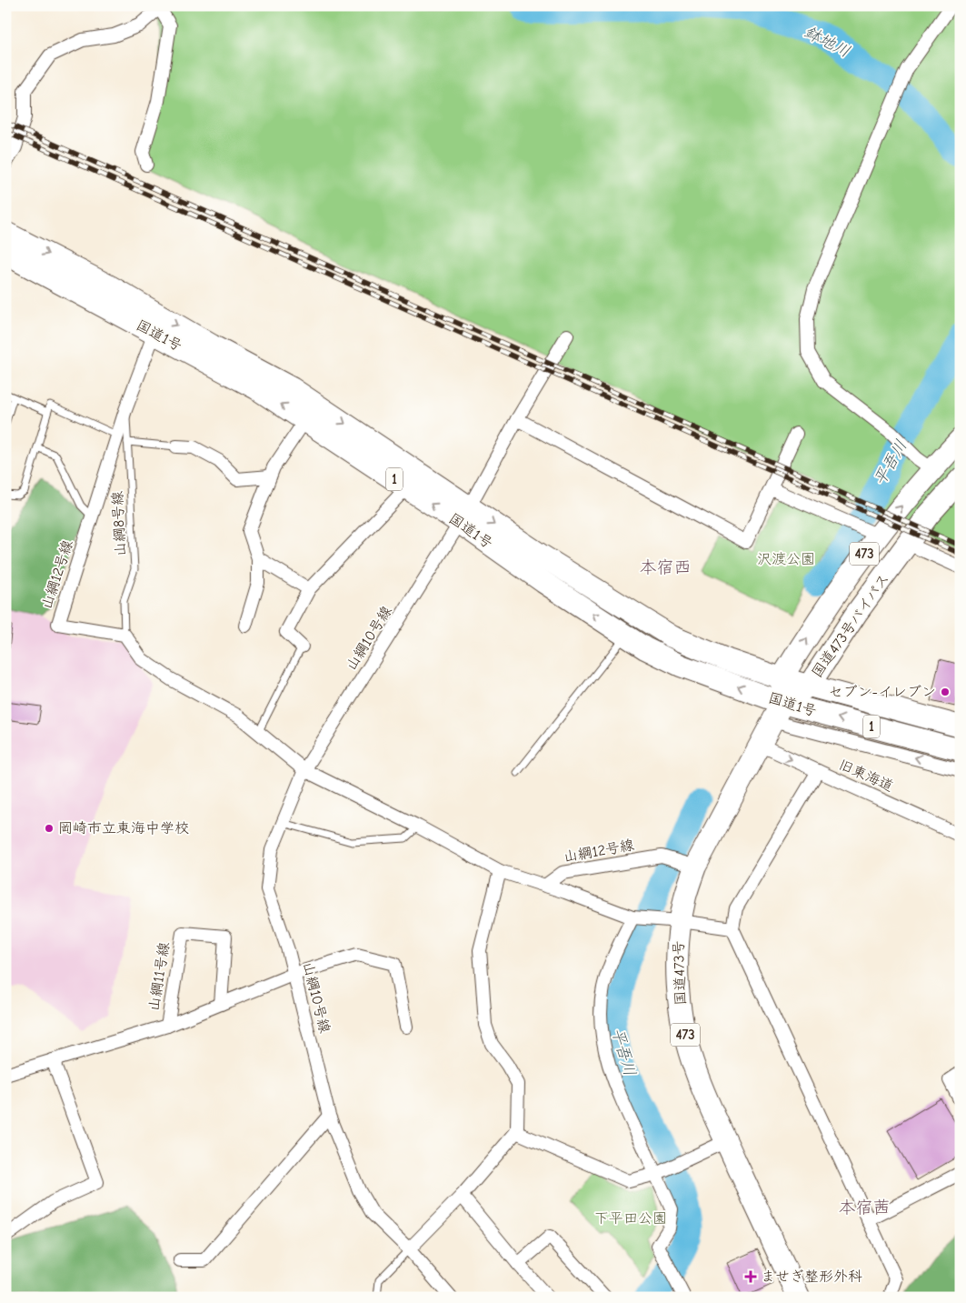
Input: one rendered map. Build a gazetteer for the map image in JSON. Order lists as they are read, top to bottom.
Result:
{
  "streets": {
    "highway": [
      "国道1号",
      "1",
      "473",
      "国道473号バイパス",
      "国道473号"
    ],
    "street": [
      "山綱12号線",
      "山綱10号線",
      "旧東海道",
      "山綱11号線"
    ],
    "lane": ["山綱8号線"]
  },
  "crossings": [
    ["国道1号", "山綱12号線"],
    ["国道1号", "国道473号バイパス"],
    ["国道1号", "山綱10号線"],
    ["国道1号", "国道473号"],
    ["山綱8号線", "山綱12号線"],
    ["山綱12号線", "国道473号"],
    ["国道473号バイパス", "国道473号"],
    ["旧東海道", "国道473号"]
  ],
  "districts": ["本宿西", "本宿茜"],
  "water": ["鉢地川", "平吾川"],
  "parks": ["沢渡公園", "下平田公園"],
  "places": {
    "other": ["セブン-イレブン", "岡崎市立東海中学校"],
    "health": ["ませぎ整形外科"]
  }
}
